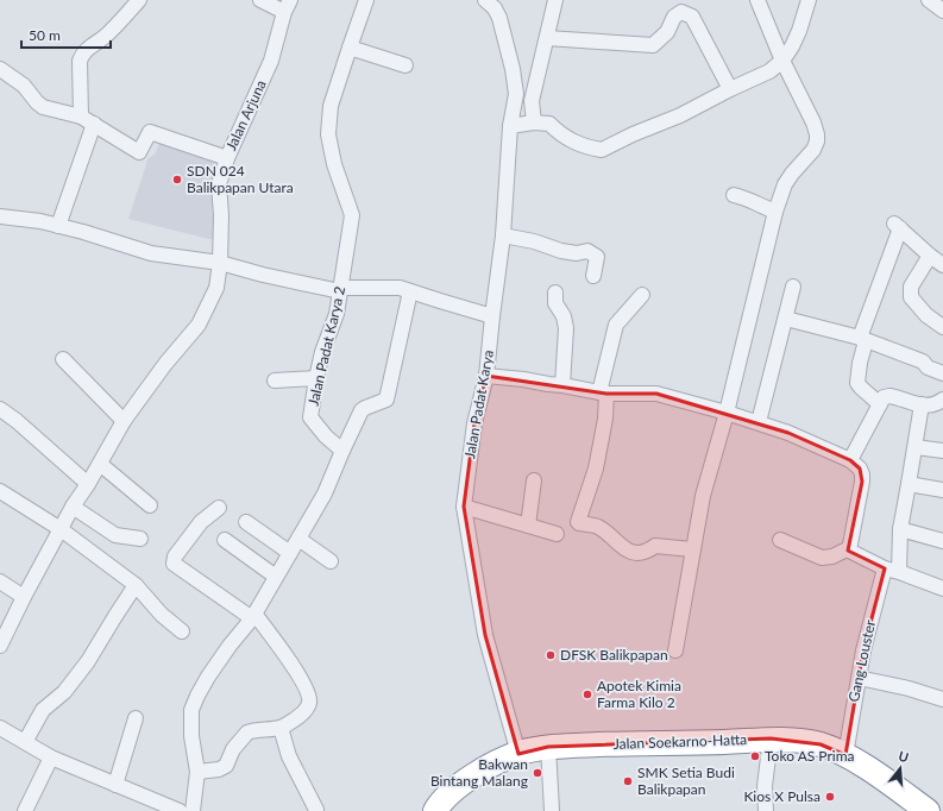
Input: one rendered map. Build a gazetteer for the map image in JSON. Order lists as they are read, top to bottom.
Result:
{
  "streets": {
    "highway": ["Jalan Soekarno-Hatta"],
    "street": [
      "Jalan Arjuna",
      "Jalan Padat Karya 2",
      "Jalan Padat Karya",
      "Gang Louster"
    ]
  },
  "crossings": [
    ["Jalan Padat Karya", "Jalan Soekarno-Hatta"],
    ["Gang Louster", "Jalan Soekarno-Hatta"]
  ],
  "places": [
    "SDN 024 Balikpapan Utara",
    "DFSK Balikpapan",
    "Apotek Kimia Farma Kilo 2",
    "Toko AS Prima",
    "Bakwan Bintang Malang",
    "SMK Setia Budi Balikpapan",
    "Kios X Pulsa"
  ],
  "scale_bar": "50 m",
  "north": "top"
}
